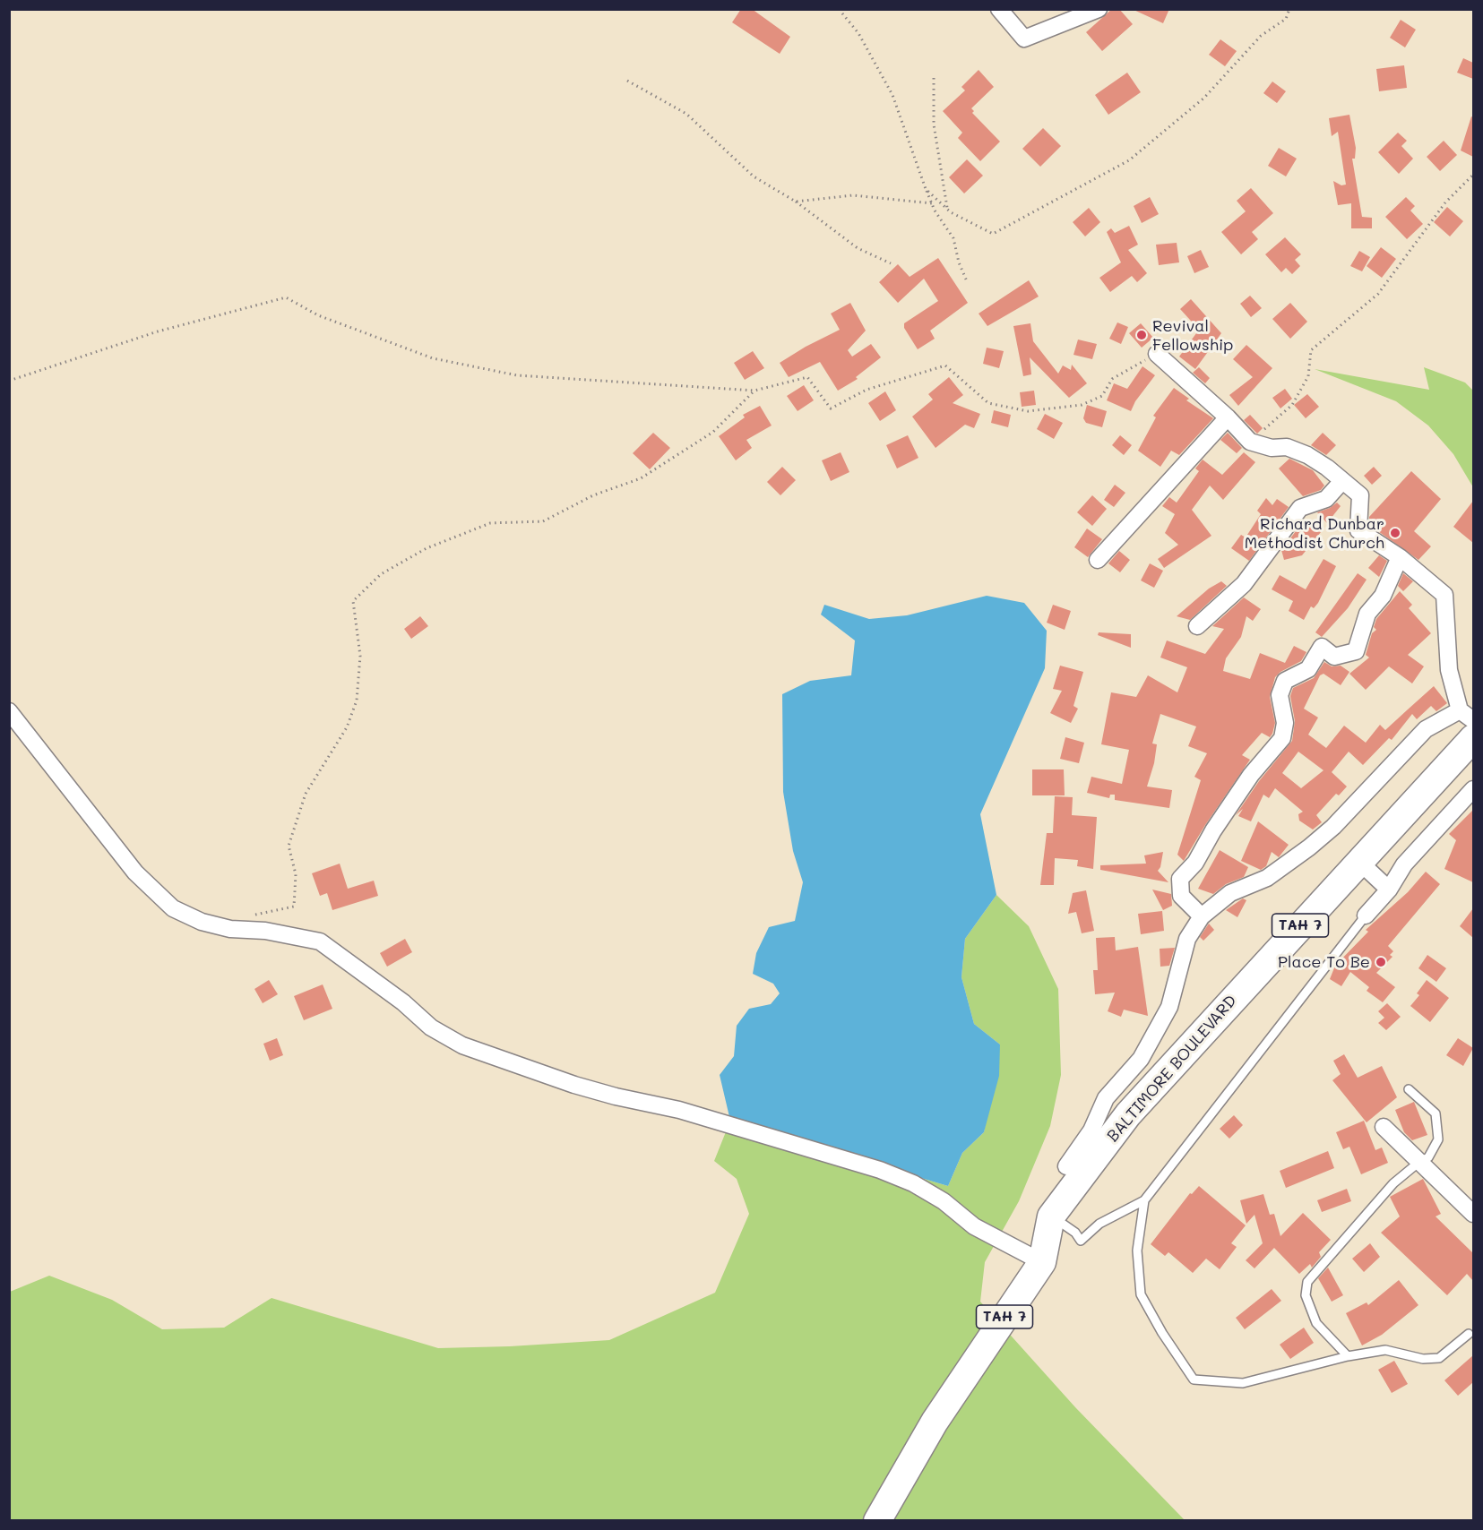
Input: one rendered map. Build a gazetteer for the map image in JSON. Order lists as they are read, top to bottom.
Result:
{
  "streets": {
    "highway": ["TAH 7", "BALTIMORE BOULEVARD"]
  },
  "places": ["Revival Fellowship", "Richard Dunbar Methodist Church", "Place To Be"]
}
